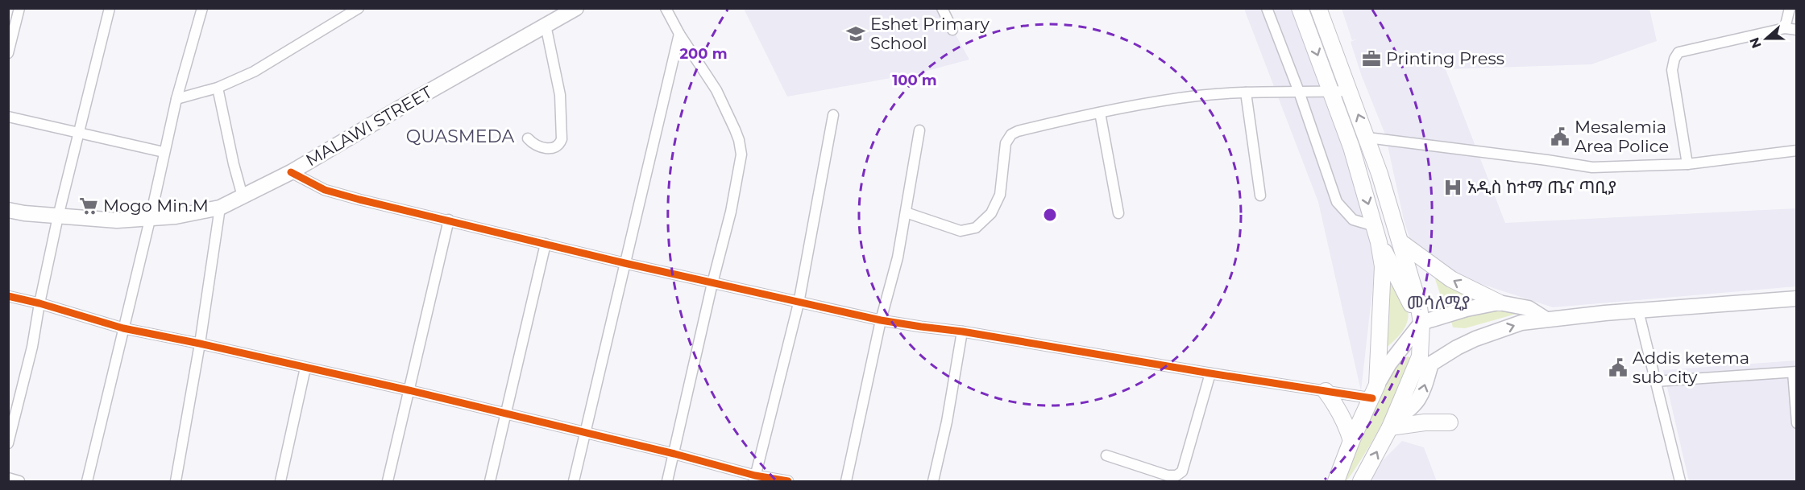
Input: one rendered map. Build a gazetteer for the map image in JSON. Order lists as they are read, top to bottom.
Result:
{
  "streets": {
    "main road": ["MALAWI STREET"]
  },
  "districts": ["QUASMEDA", "መሳለሚያ"],
  "places": {
    "school or university": ["Eshet Primary School"],
    "office": ["Printing Press"],
    "public building": ["Mesalemia Area Police", "Addis ketema sub city"],
    "hospital": ["አዲስ ከተማ ጤና ጣቢያ"],
    "supermarket": ["Mogo Min.M"]
  },
  "north": "left",
  "rings": ["200 m", "100 m"]
}
